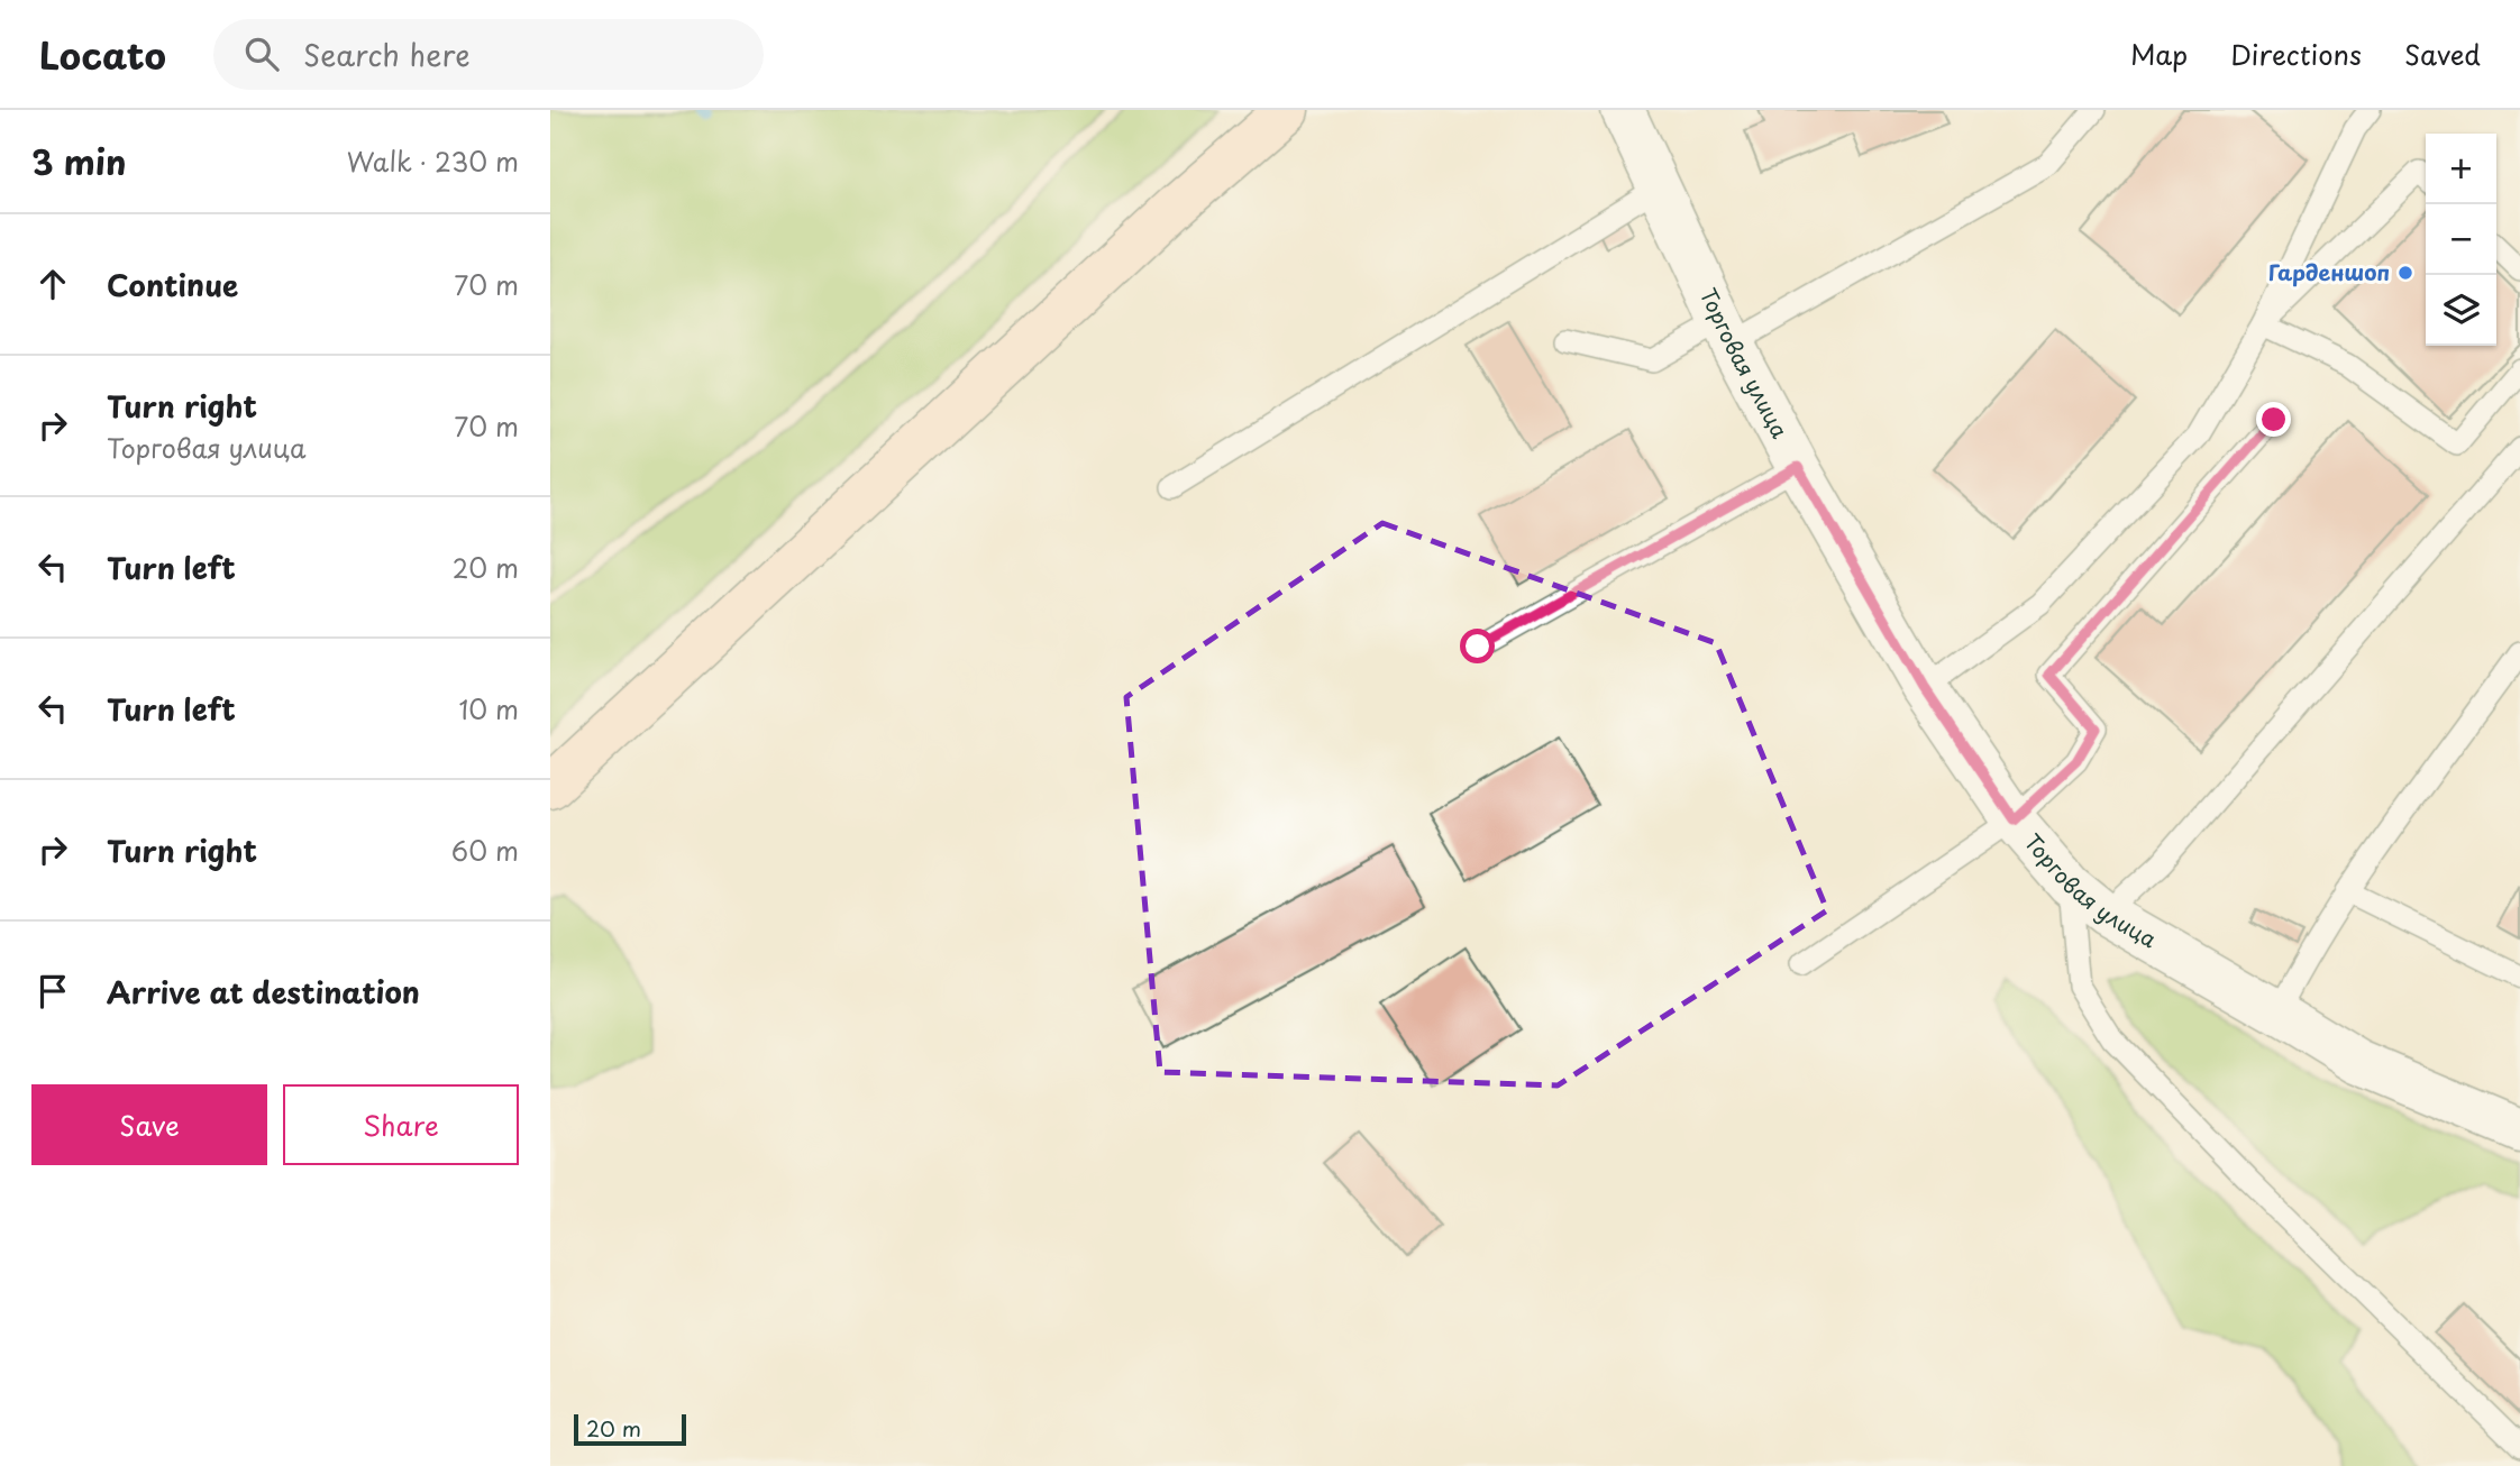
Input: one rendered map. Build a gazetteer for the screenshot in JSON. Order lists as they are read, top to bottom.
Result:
{
  "streets": {
    "street": ["Торговая улица"]
  },
  "places": ["Гарденшоп"],
  "scale_bar": "20 m",
  "page": {
    "header": "Locato",
    "search": "Search here",
    "nav": ["Map", "Directions", "Saved"],
    "heading": ["3 min", "Walk · 230 m"],
    "map_buttons": ["+", "−"],
    "list": [
      ["Continue", "70 m"],
      ["Turn right", "Торговая улица", "70 m"],
      ["Turn left", "20 m"],
      ["Turn left", "10 m"],
      ["Turn right", "60 m"],
      "Arrive at destination"
    ],
    "buttons": ["Save", "Share"],
    "scale": "20 m"
  }
}
